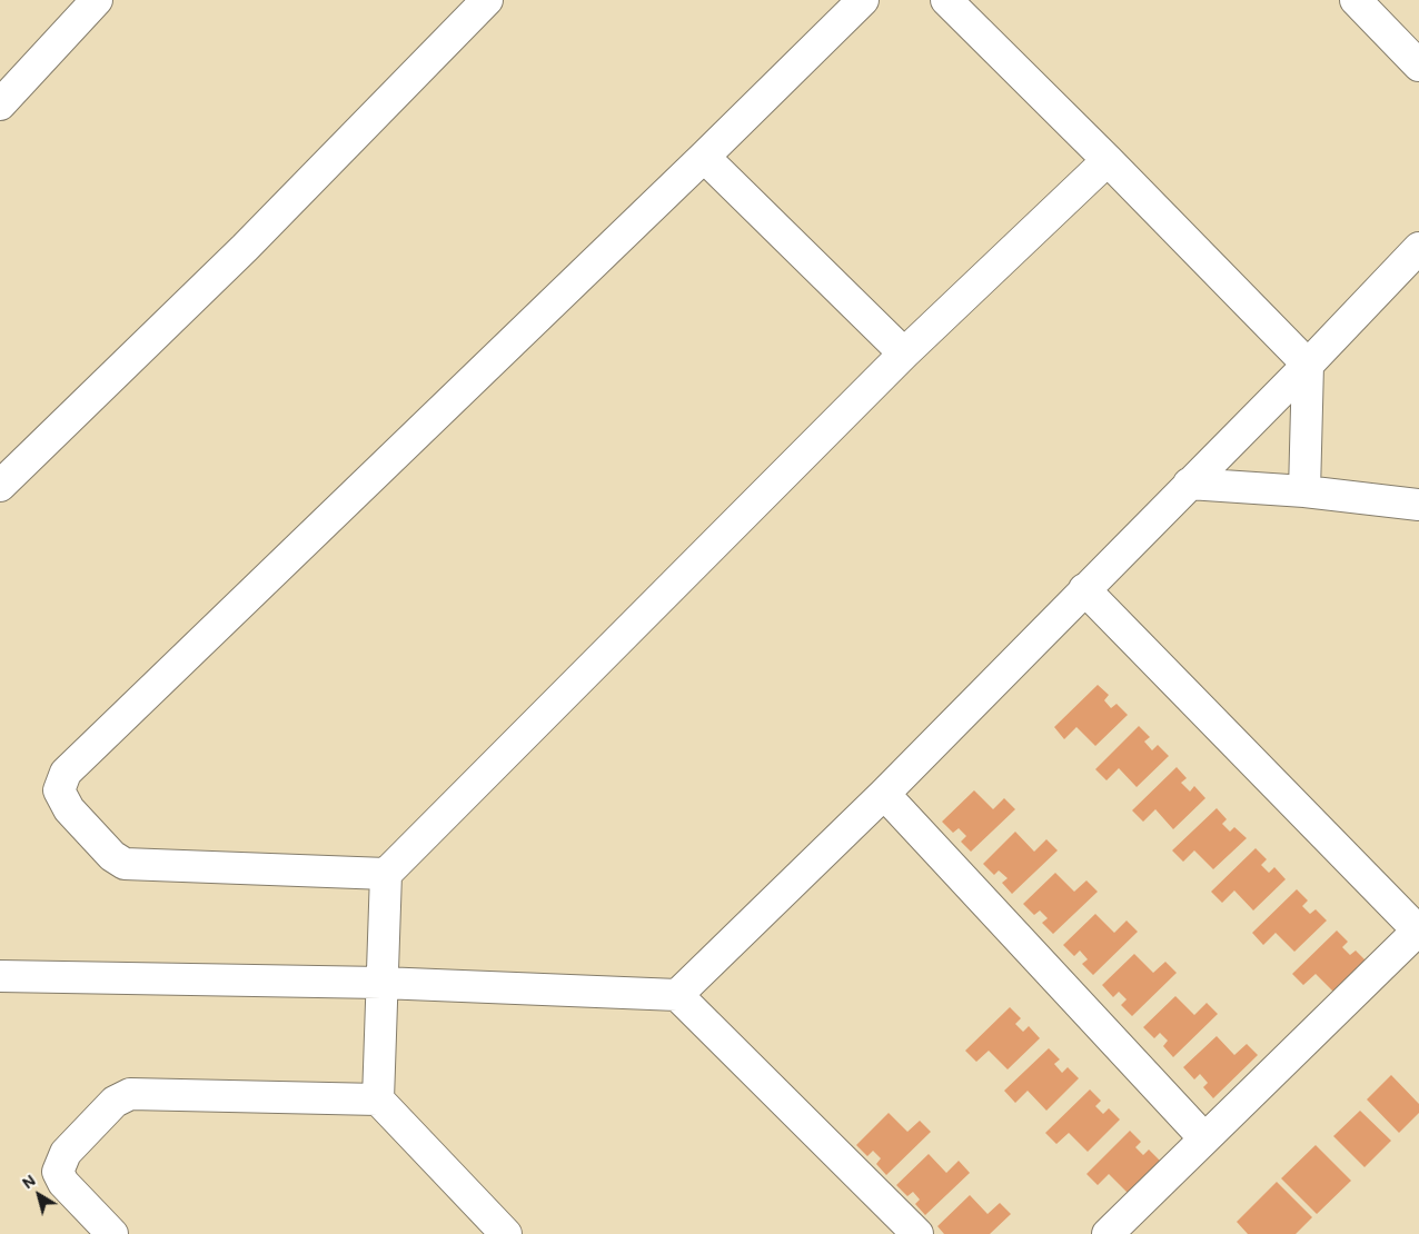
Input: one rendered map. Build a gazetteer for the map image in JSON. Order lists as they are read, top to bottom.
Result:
{
  "north": "top left"
}
